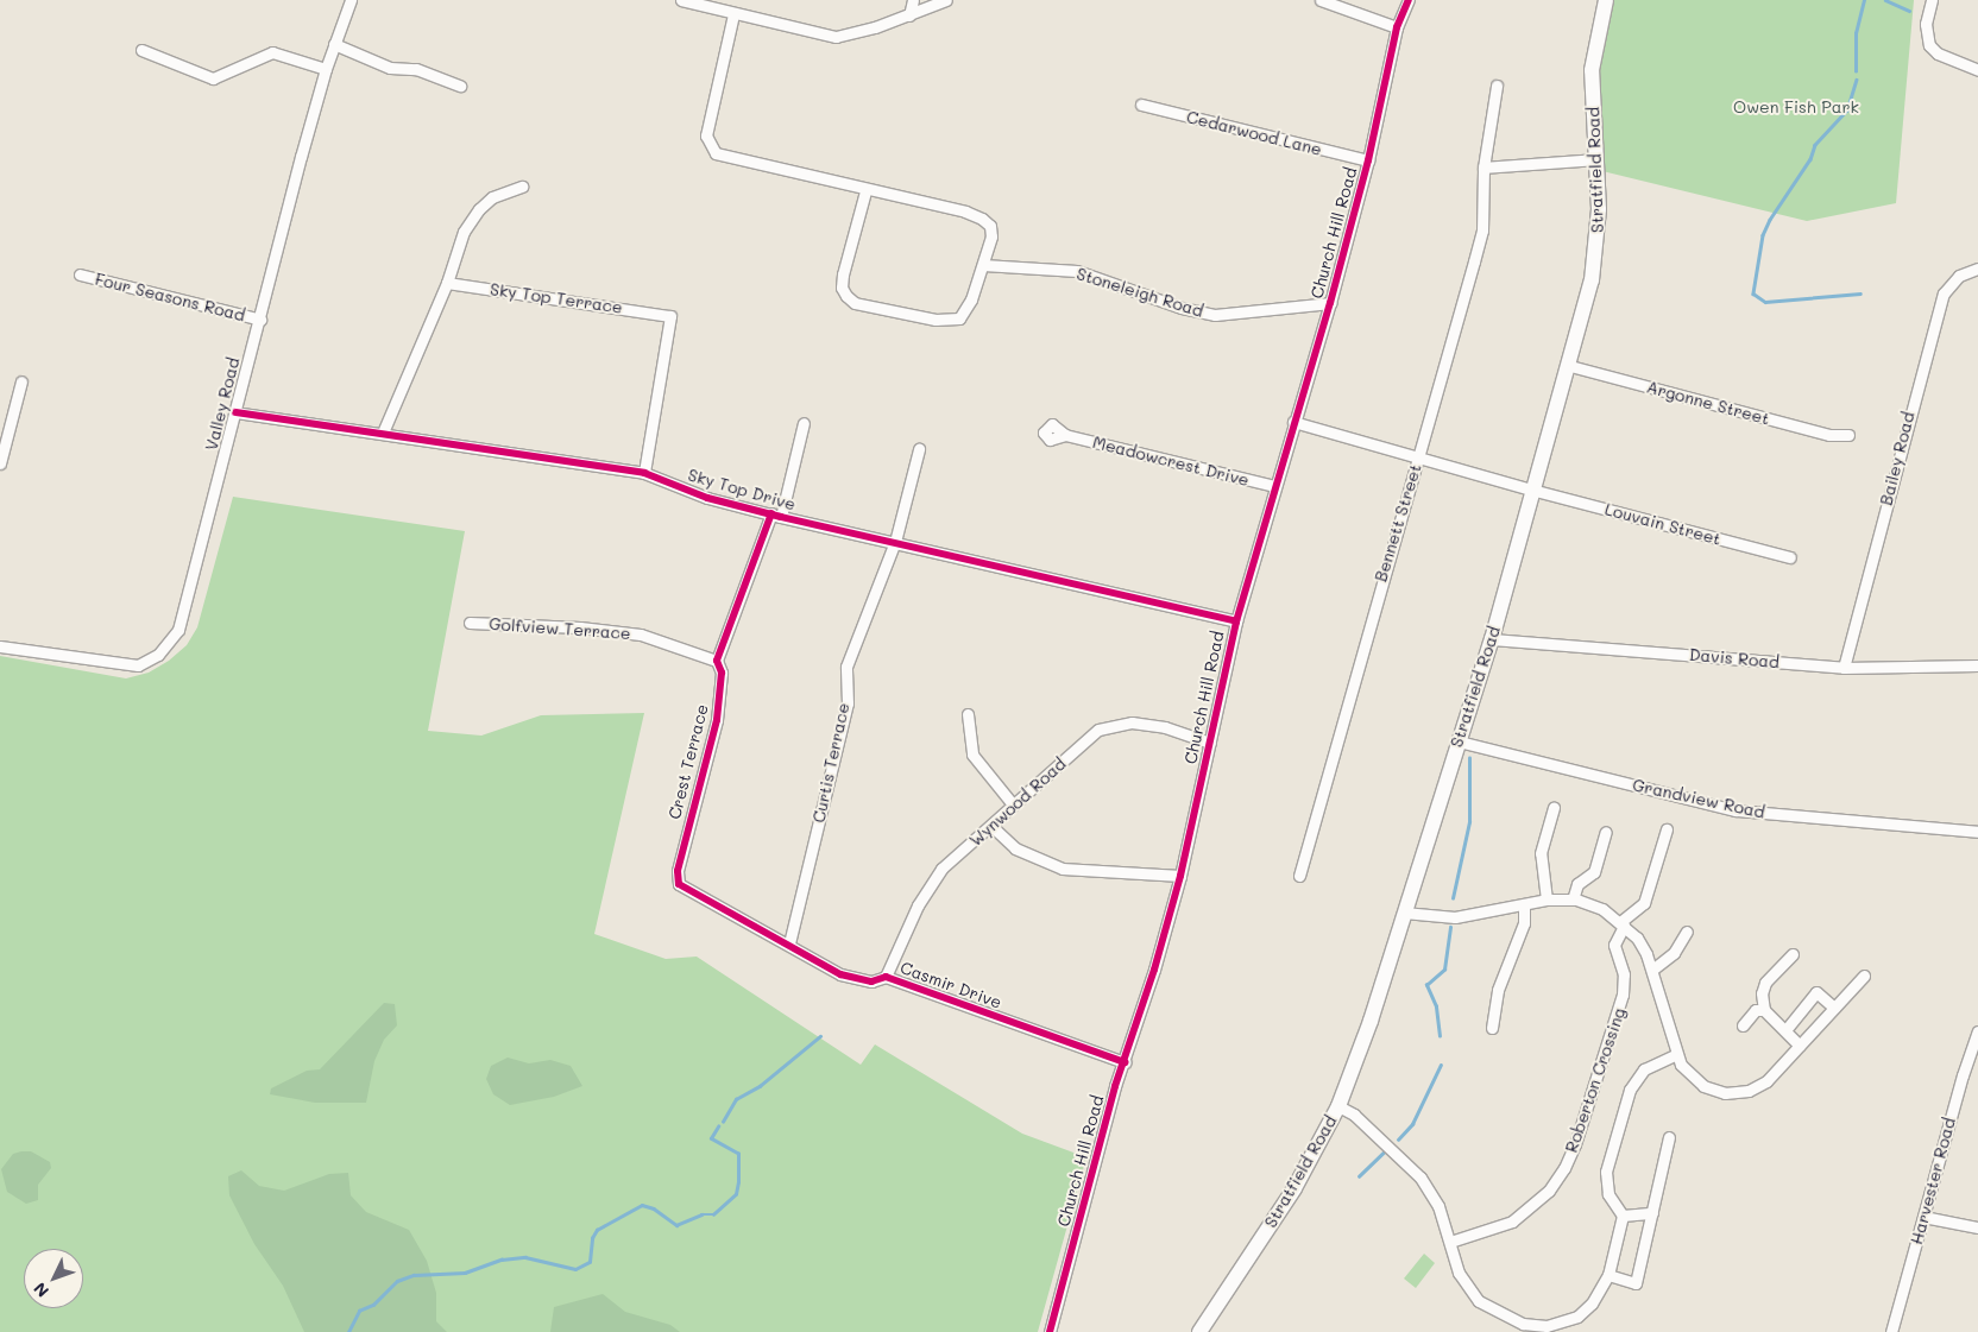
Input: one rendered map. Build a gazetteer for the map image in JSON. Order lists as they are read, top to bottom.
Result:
{
  "streets": {
    "main road": ["Stratfield Road"],
    "street": [
      "Cedarwood Lane",
      "Church Hill Road",
      "Stoneleigh Road",
      "Four Seasons Road",
      "Sky Top Terrace",
      "Argonne Street",
      "Valley Road",
      "Bailey Road",
      "Meadowcrest Drive",
      "Sky Top Drive",
      "Bennett Street",
      "Louvain Street",
      "Golfview Terrace",
      "Davis Road",
      "Crest Terrace",
      "Curtis Terrace",
      "Grandview Road",
      "Wynwood Road",
      "Casmir Drive",
      "Roberton Crossing",
      "Harvester Road"
    ]
  },
  "crossings": [
    ["Cedarwood Lane", "Church Hill Road"],
    ["Stratfield Road", "Argonne Street"],
    ["Stratfield Road", "Louvain Street"],
    ["Stratfield Road", "Davis Road"],
    ["Stratfield Road", "Grandview Road"],
    ["Church Hill Road", "Stoneleigh Road"],
    ["Church Hill Road", "Meadowcrest Drive"],
    ["Church Hill Road", "Sky Top Drive"],
    ["Church Hill Road", "Louvain Street"],
    ["Church Hill Road", "Wynwood Road"],
    ["Church Hill Road", "Casmir Drive"],
    ["Four Seasons Road", "Valley Road"],
    ["Sky Top Terrace", "Sky Top Drive"],
    ["Valley Road", "Sky Top Drive"],
    ["Bailey Road", "Davis Road"],
    ["Sky Top Drive", "Crest Terrace"],
    ["Sky Top Drive", "Curtis Terrace"],
    ["Bennett Street", "Louvain Street"],
    ["Golfview Terrace", "Crest Terrace"],
    ["Crest Terrace", "Casmir Drive"],
    ["Curtis Terrace", "Casmir Drive"],
    ["Wynwood Road", "Casmir Drive"]
  ],
  "parks": ["Owen Fish Park"],
  "north": "bottom left"
}
